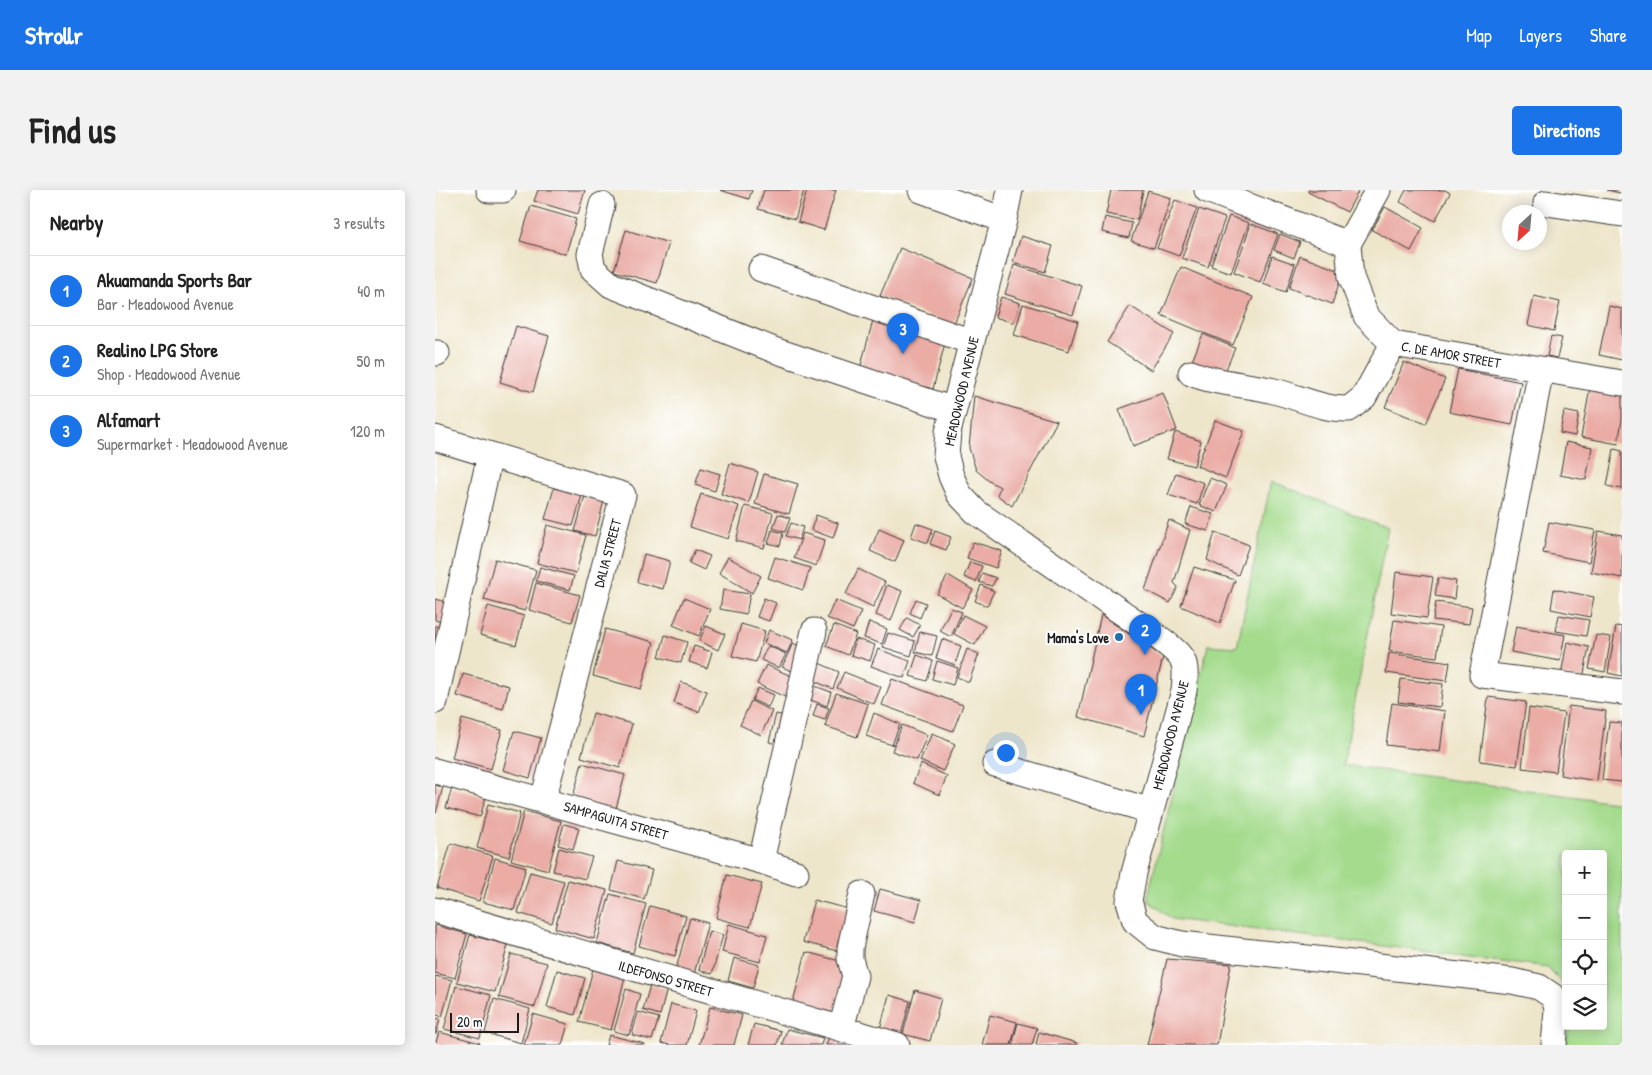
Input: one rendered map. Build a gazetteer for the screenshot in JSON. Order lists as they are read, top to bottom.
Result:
{
  "streets": {
    "street": [
      "C. DE AMOR STREET",
      "MEADOWOOD AVENUE",
      "DALIA STREET",
      "SAMPAGUITA STREET",
      "ILDEFONSO STREET"
    ]
  },
  "crossings": [
    ["DALIA STREET", "SAMPAGUITA STREET"]
  ],
  "places": ["Mama's Love"],
  "scale_bar": "20 m",
  "north": "bottom left",
  "page": {
    "header": "Strollr",
    "nav": ["Map", "Layers", "Share"],
    "buttons": "Directions",
    "title": "Find us",
    "heading": ["Nearby", "3 results"],
    "list": [
      {
        "mark": "1",
        "name": "Akuamanda Sports Bar",
        "note": "Bar · Meadowood Avenue",
        "value": "40 m"
      },
      {
        "mark": "2",
        "name": "Realino LPG Store",
        "note": "Shop · Meadowood Avenue",
        "value": "50 m"
      },
      {
        "mark": "3",
        "name": "Alfamart",
        "note": "Supermarket · Meadowood Avenue",
        "value": "120 m"
      }
    ],
    "pins": ["3", "2", "1"],
    "map_buttons": ["+", "−"],
    "scale": "20 m"
  }
}
